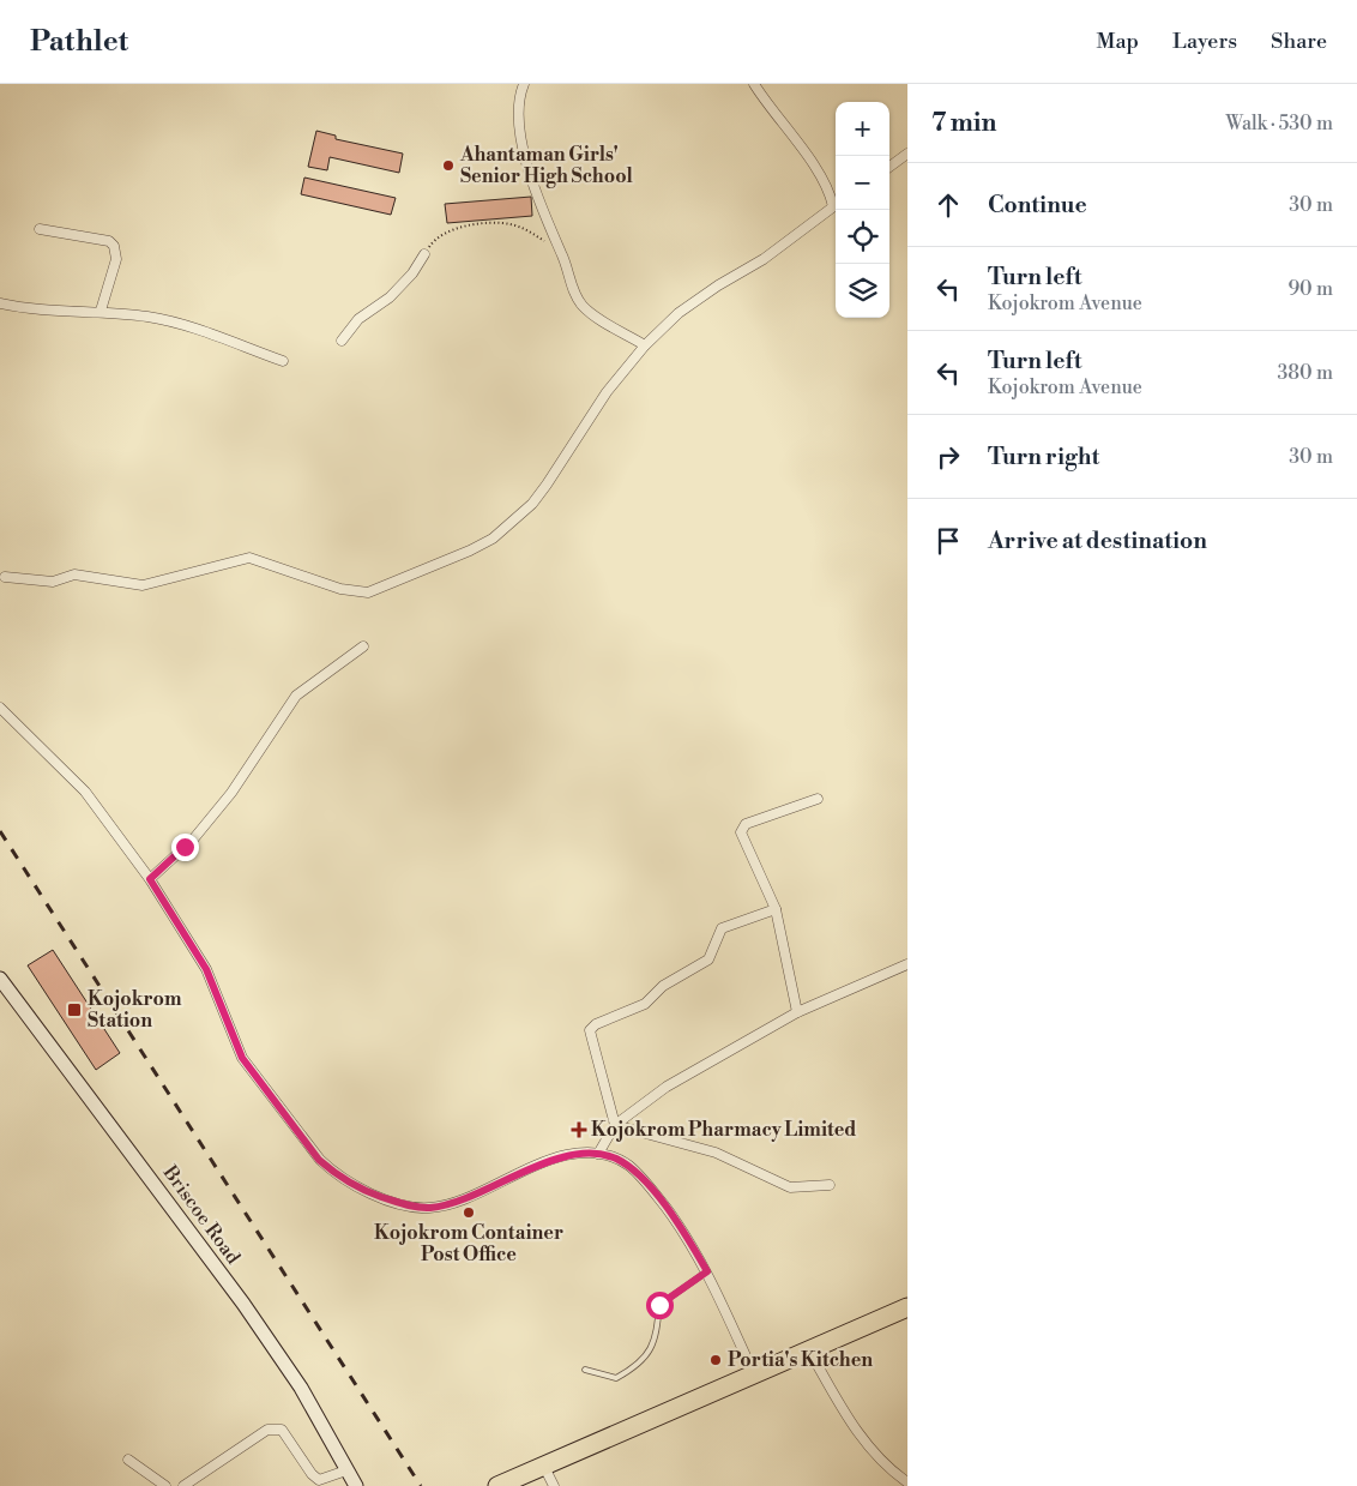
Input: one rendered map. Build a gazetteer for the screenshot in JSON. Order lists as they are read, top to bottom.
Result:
{
  "streets": {
    "street": ["Briscoe Road"]
  },
  "places": {
    "other": ["Ahantaman Girls' Senior High School", "Kojokrom Container Post Office", "Portia's Kitchen"],
    "transit": ["Kojokrom Station"],
    "health": ["Kojokrom Pharmacy Limited"]
  },
  "page": {
    "header": "Pathlet",
    "nav": ["Map", "Layers", "Share"],
    "heading": ["7 min", "Walk · 530 m"],
    "map_buttons": ["+", "−"],
    "list": [
      ["Continue", "30 m"],
      ["Turn left", "Kojokrom Avenue", "90 m"],
      ["Turn left", "Kojokrom Avenue", "380 m"],
      ["Turn right", "30 m"],
      "Arrive at destination"
    ]
  }
}
